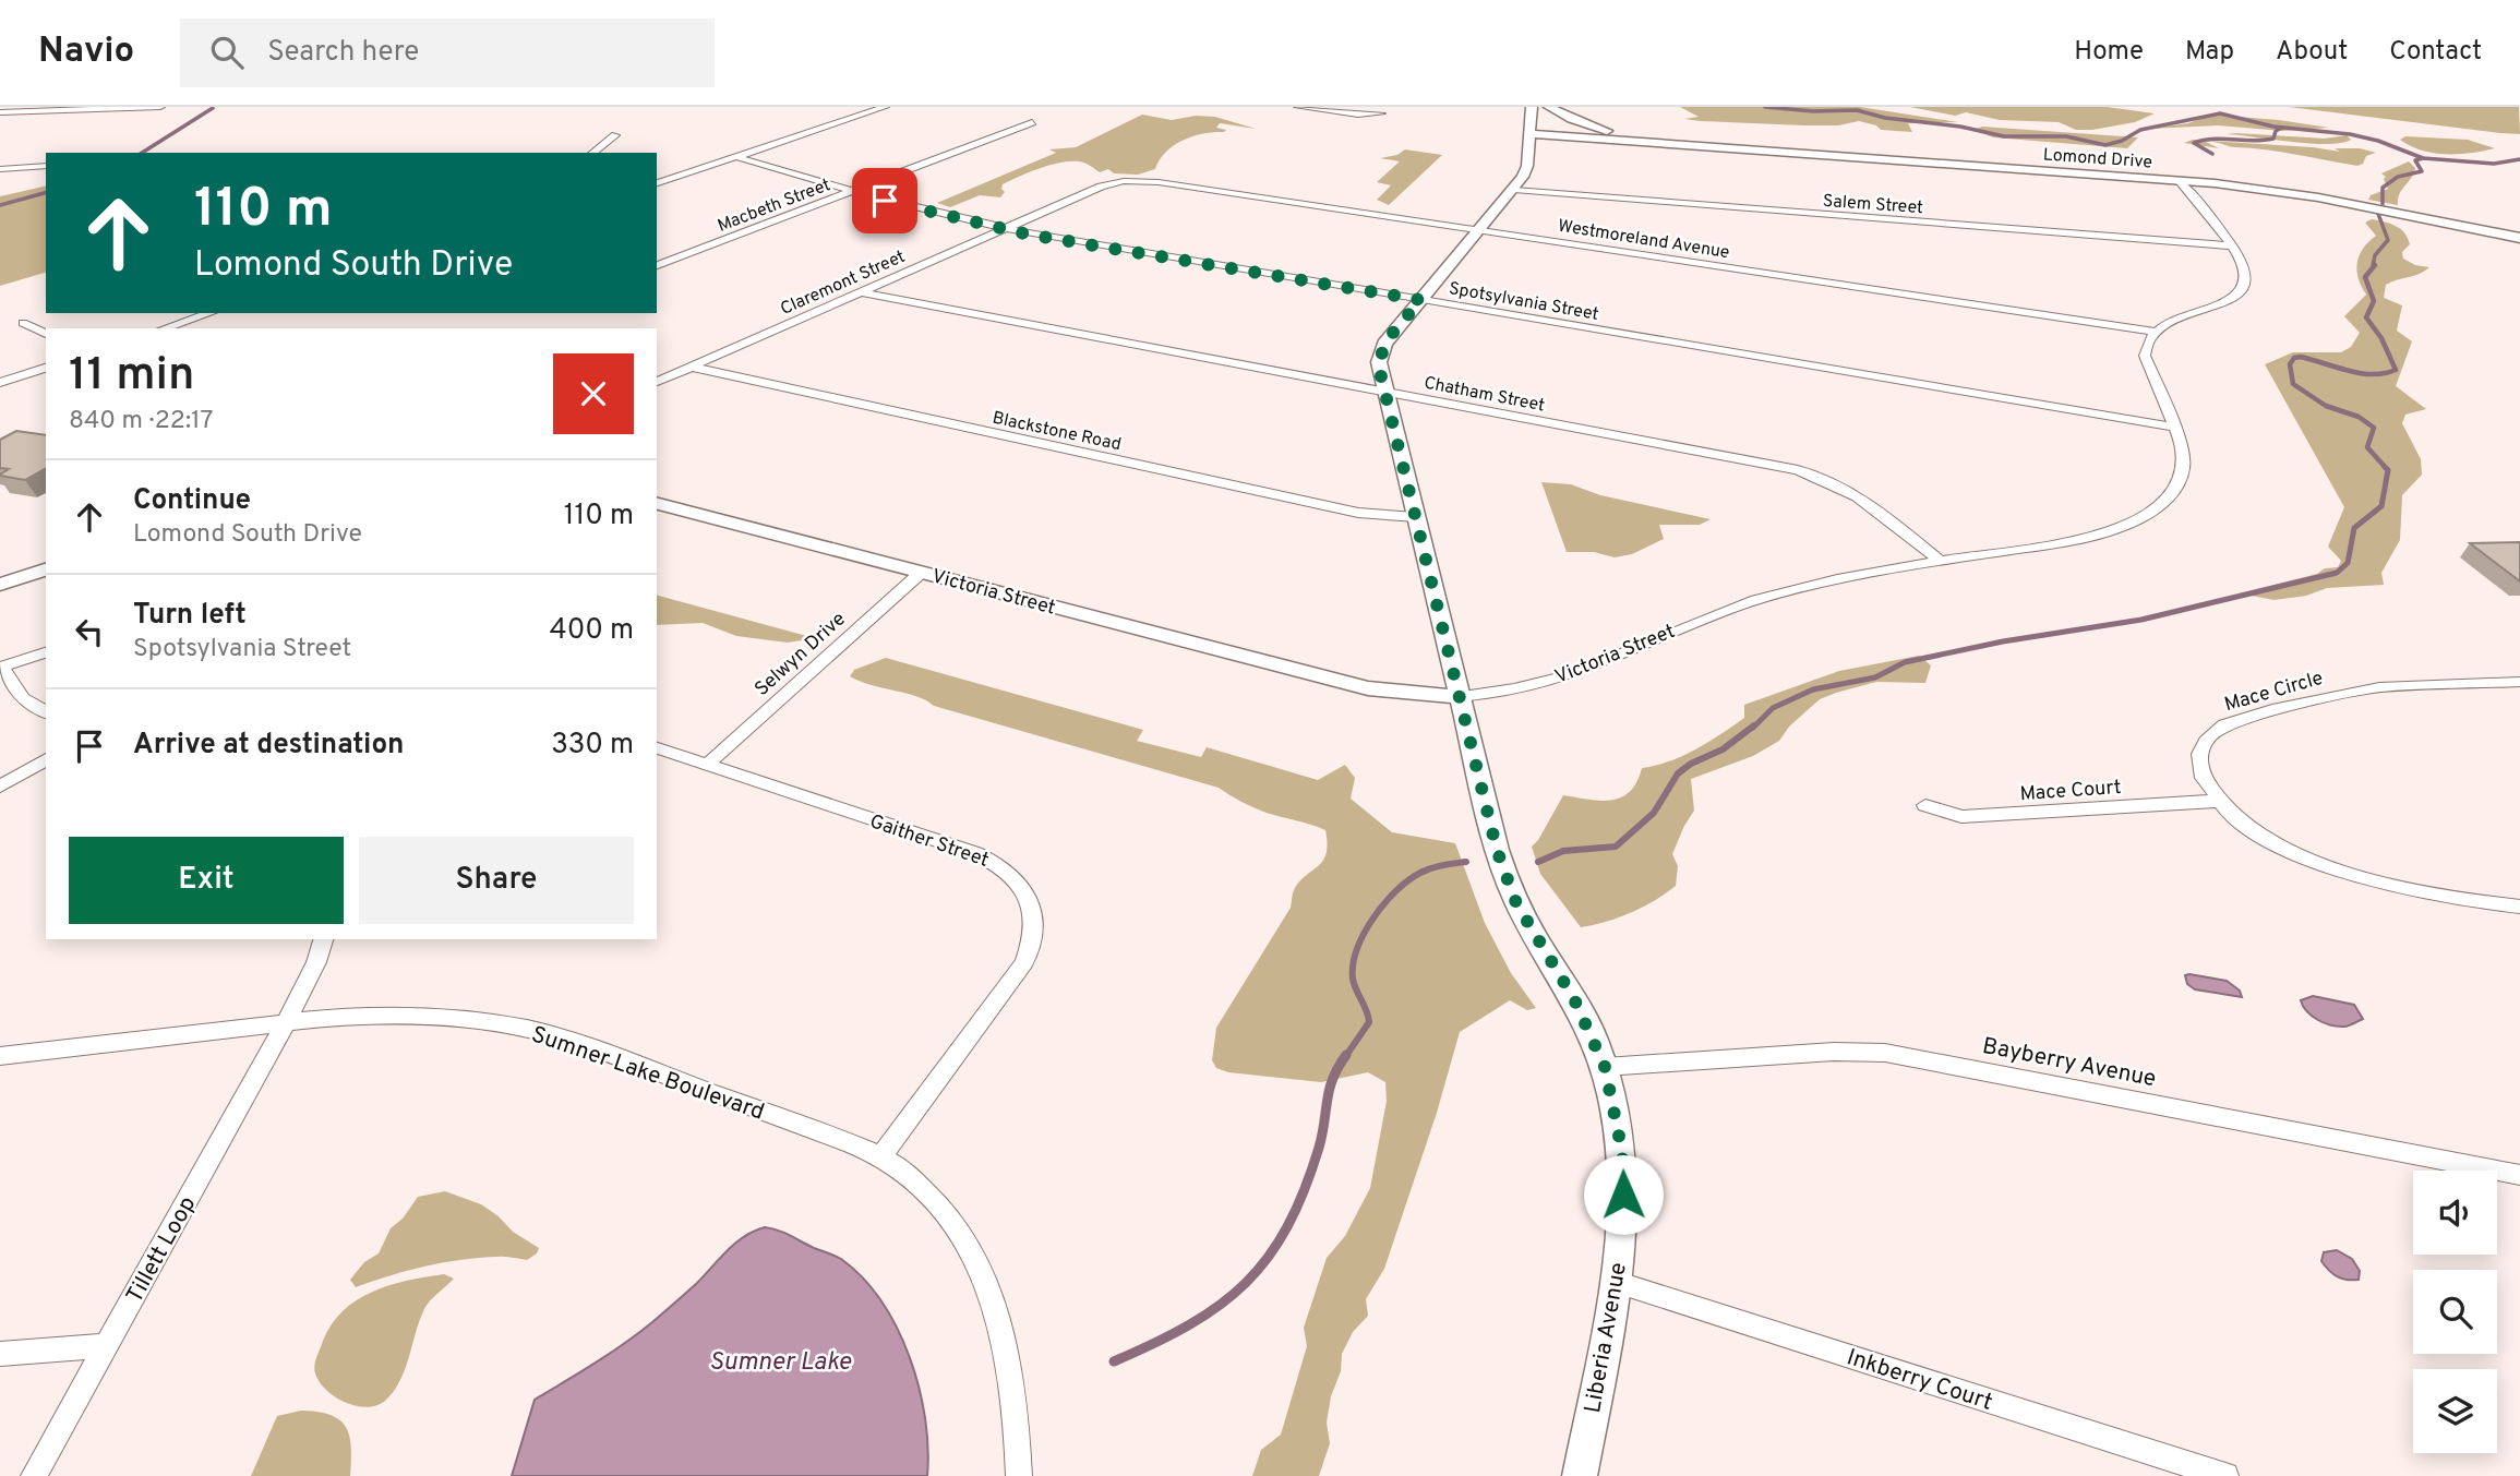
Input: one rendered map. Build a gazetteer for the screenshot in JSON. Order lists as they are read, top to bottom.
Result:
{
  "streets": {
    "main road": ["Lomond Drive", "Victoria Street", "Liberia Avenue"],
    "street": [
      "Salem Street",
      "Macbeth Street",
      "Westmoreland Avenue",
      "Claremont Street",
      "Spotsylvania Street",
      "Chatham Street",
      "Blackstone Road",
      "Selwyn Drive",
      "Mace Circle",
      "Mace Court",
      "Gaither Street",
      "Bayberry Avenue",
      "Sumner Lake Boulevard",
      "Tillett Loop",
      "Inkberry Court"
    ]
  },
  "crossings": [
    ["Lomond Drive", "Liberia Avenue"],
    ["Salem Street", "Liberia Avenue"],
    ["Macbeth Street", "Spotsylvania Street"],
    ["Westmoreland Avenue", "Claremont Street"],
    ["Westmoreland Avenue", "Victoria Street"],
    ["Westmoreland Avenue", "Liberia Avenue"],
    ["Claremont Street", "Spotsylvania Street"],
    ["Claremont Street", "Chatham Street"],
    ["Claremont Street", "Blackstone Road"],
    ["Spotsylvania Street", "Victoria Street"],
    ["Spotsylvania Street", "Liberia Avenue"],
    ["Chatham Street", "Victoria Street"],
    ["Chatham Street", "Liberia Avenue"],
    ["Blackstone Road", "Liberia Avenue"],
    ["Victoria Street", "Selwyn Drive"],
    ["Victoria Street", "Liberia Avenue"],
    ["Selwyn Drive", "Gaither Street"],
    ["Mace Circle", "Mace Court"],
    ["Gaither Street", "Sumner Lake Boulevard"],
    ["Bayberry Avenue", "Liberia Avenue"],
    ["Sumner Lake Boulevard", "Tillett Loop"],
    ["Liberia Avenue", "Inkberry Court"]
  ],
  "water": ["Sumner Lake"],
  "page": {
    "header": "Navio",
    "search": "Search here",
    "nav": [
      "Home",
      "Map",
      "About",
      "Contact"
    ],
    "turn": ["110 m", "Lomond South Drive"],
    "heading": ["11 min", "840 m · 22:17"],
    "list": [
      {
        "name": "Continue",
        "note": "Lomond South Drive",
        "value": "110 m"
      },
      {
        "name": "Turn left",
        "note": "Spotsylvania Street",
        "value": "400 m"
      },
      {
        "name": "Arrive at destination",
        "value": "330 m"
      }
    ],
    "buttons": ["Exit", "Share"]
  }
}
